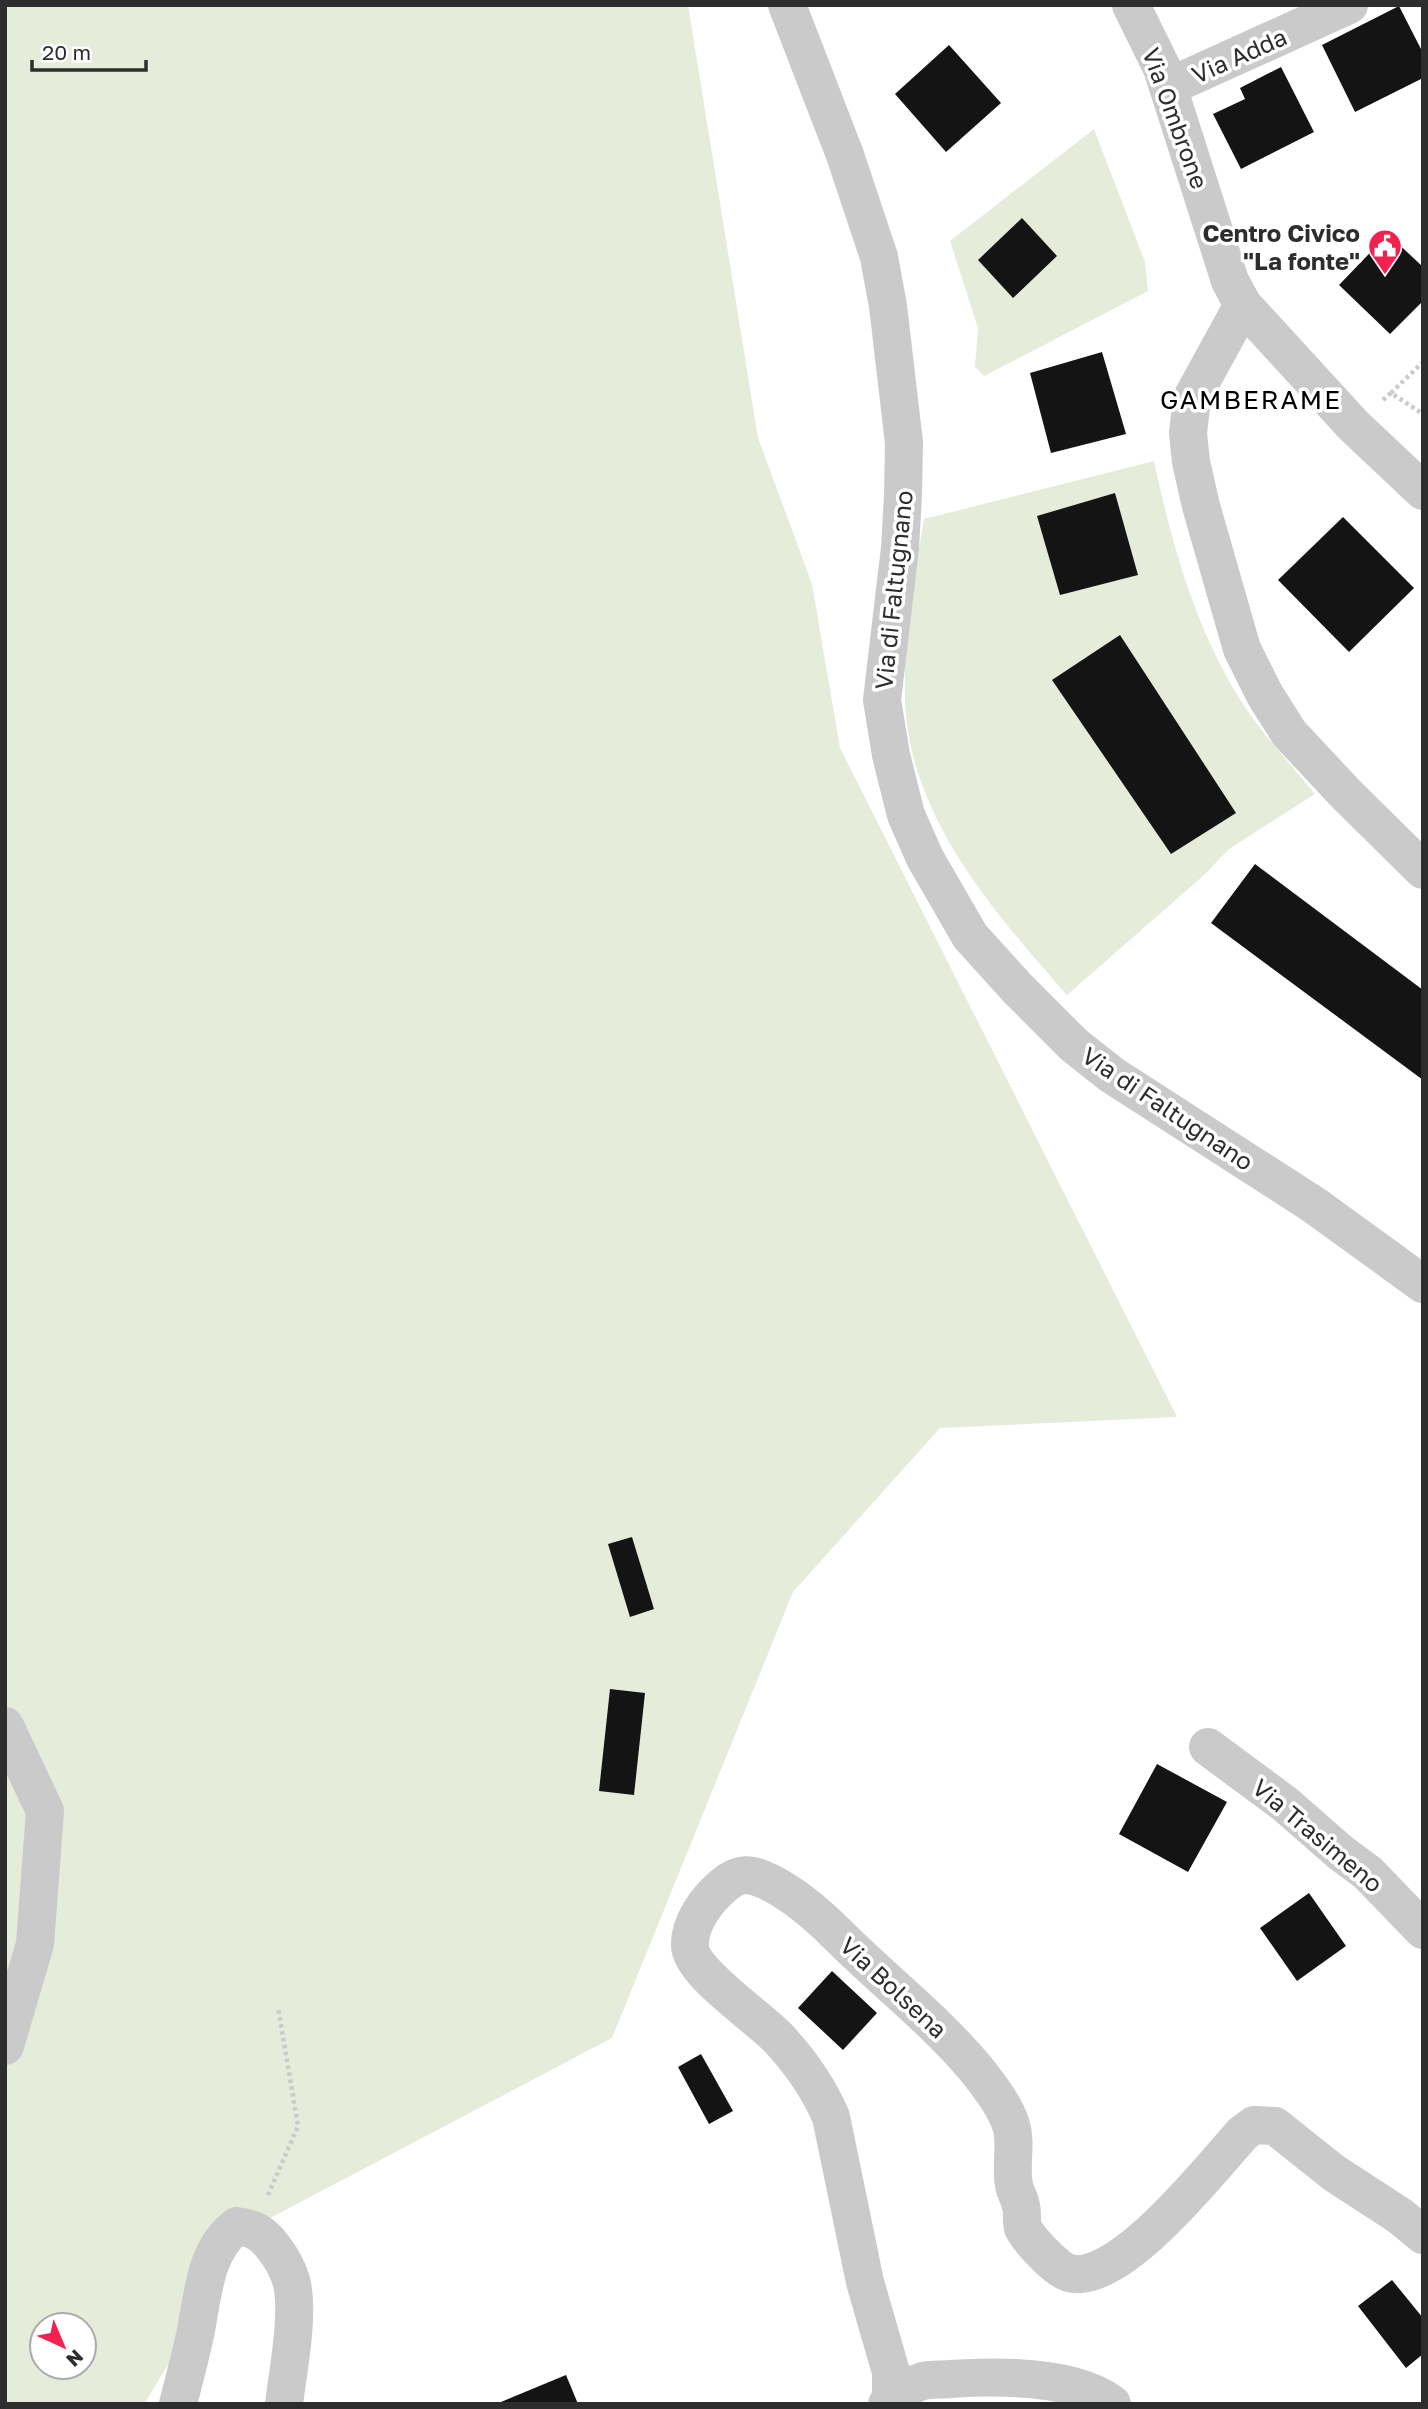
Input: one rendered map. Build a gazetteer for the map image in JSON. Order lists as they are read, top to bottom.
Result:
{
  "streets": {
    "street": [
      "Via Adda",
      "Via Ombrone",
      "Via di Faltugnano",
      "Via Trasimeno",
      "Via Bolsena"
    ]
  },
  "crossings": [
    ["Via Adda", "Via Ombrone"]
  ],
  "districts": ["GAMBERAME"],
  "places": {
    "public building": ["Centro Civico \"La fonte\""]
  },
  "scale_bar": "20 m",
  "north": "bottom right"
}
